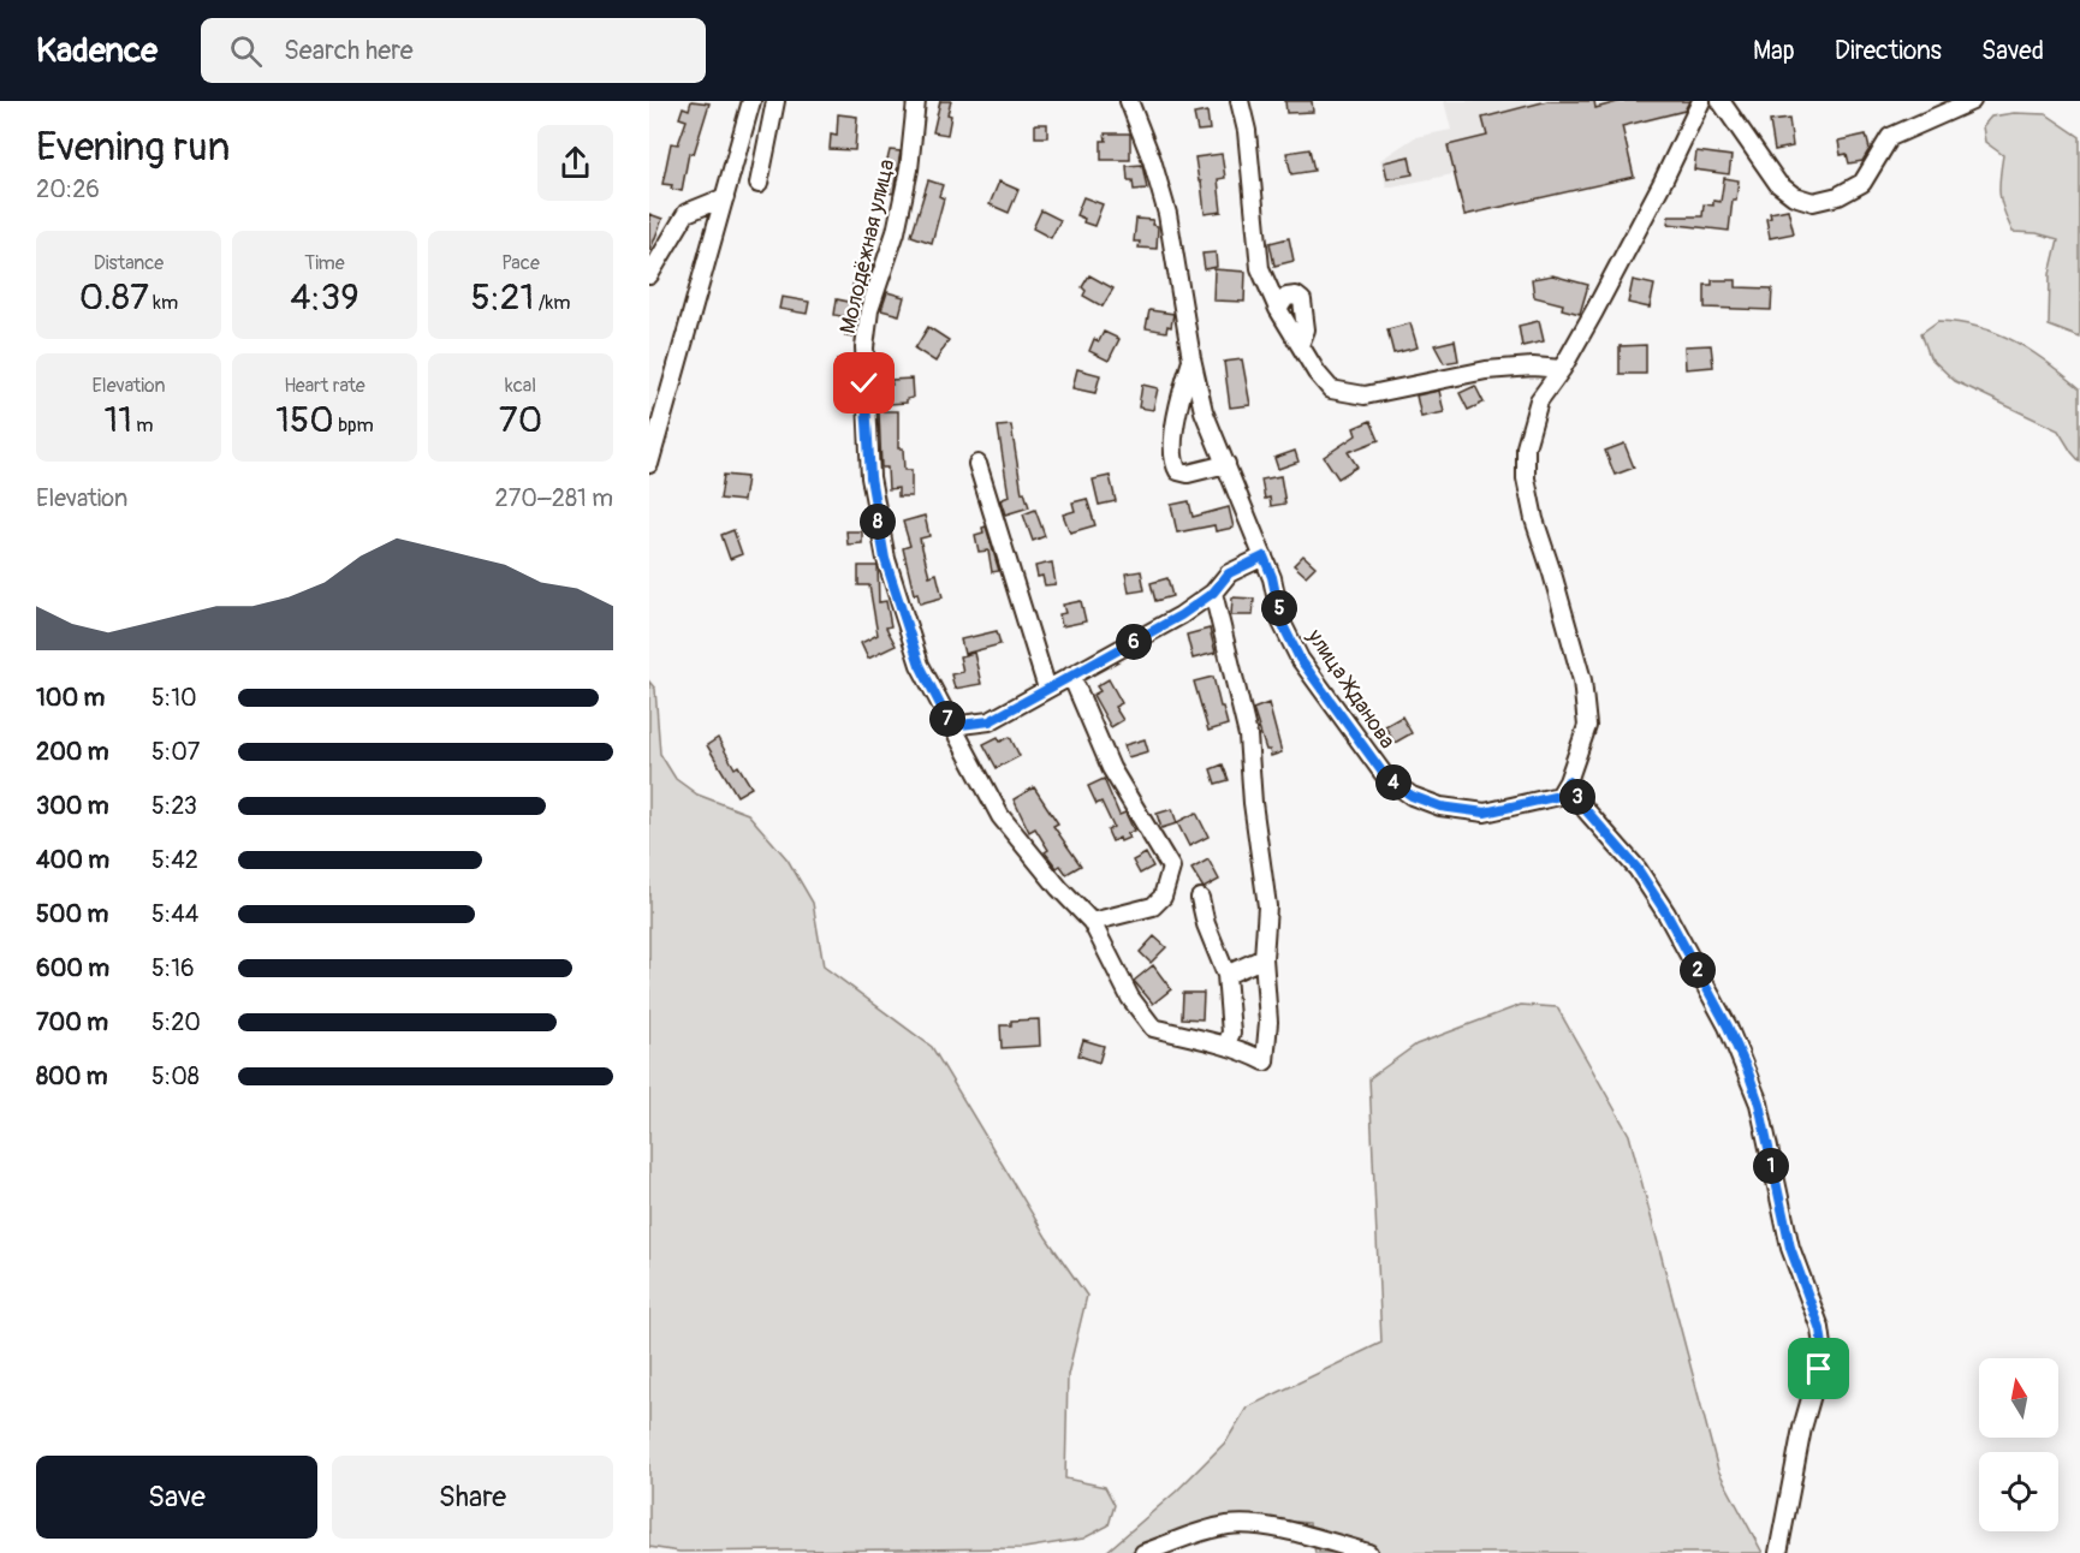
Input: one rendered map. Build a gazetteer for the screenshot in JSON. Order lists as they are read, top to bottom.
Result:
{
  "streets": {
    "street": ["Молодёжная улица", "улица Жданова"]
  },
  "north": "top",
  "page": {
    "header": "Kadence",
    "search": "Search here",
    "nav": ["Map", "Directions", "Saved"],
    "heading": ["Evening run", "20:26"],
    "stats": [
      ["Distance", "0.87 km"],
      ["Time", "4:39"],
      ["Pace", "5:21 /km"],
      ["Elevation", "11 m"],
      ["Heart rate", "150 bpm"],
      ["kcal", "70"]
    ],
    "chart": ["Elevation", "270–281 m"],
    "pins": [
      "8",
      "5",
      "6",
      "7",
      "4",
      "3",
      "2",
      "1"
    ],
    "list": [
      {
        "name": "100 m",
        "note": "5:10"
      },
      {
        "name": "200 m",
        "note": "5:07"
      },
      {
        "name": "300 m",
        "note": "5:23"
      },
      {
        "name": "400 m",
        "note": "5:42"
      },
      {
        "name": "500 m",
        "note": "5:44"
      },
      {
        "name": "600 m",
        "note": "5:16"
      },
      {
        "name": "700 m",
        "note": "5:20"
      },
      {
        "name": "800 m",
        "note": "5:08"
      }
    ],
    "buttons": ["Save", "Share"]
  }
}
